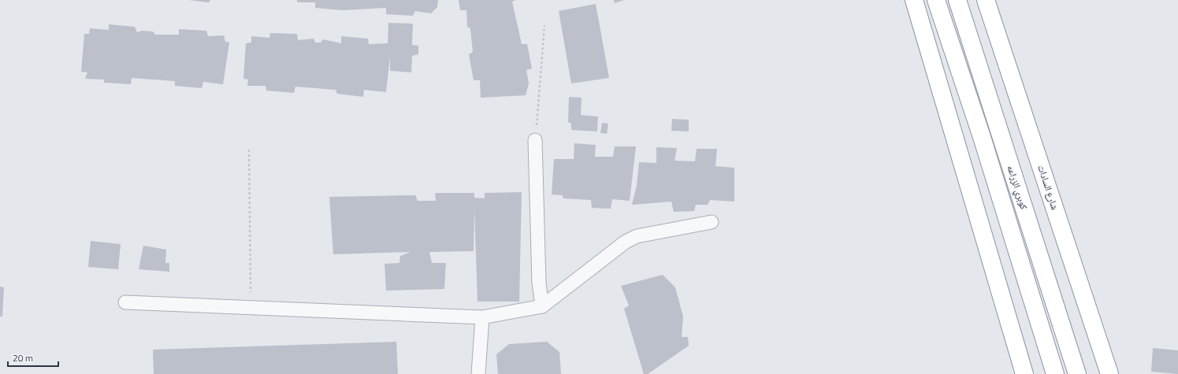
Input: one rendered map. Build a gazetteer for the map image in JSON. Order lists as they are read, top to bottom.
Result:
{
  "streets": {
    "highway": ["كوبري الزراعه", "شارع السادات"]
  },
  "scale_bar": "20 m"
}
